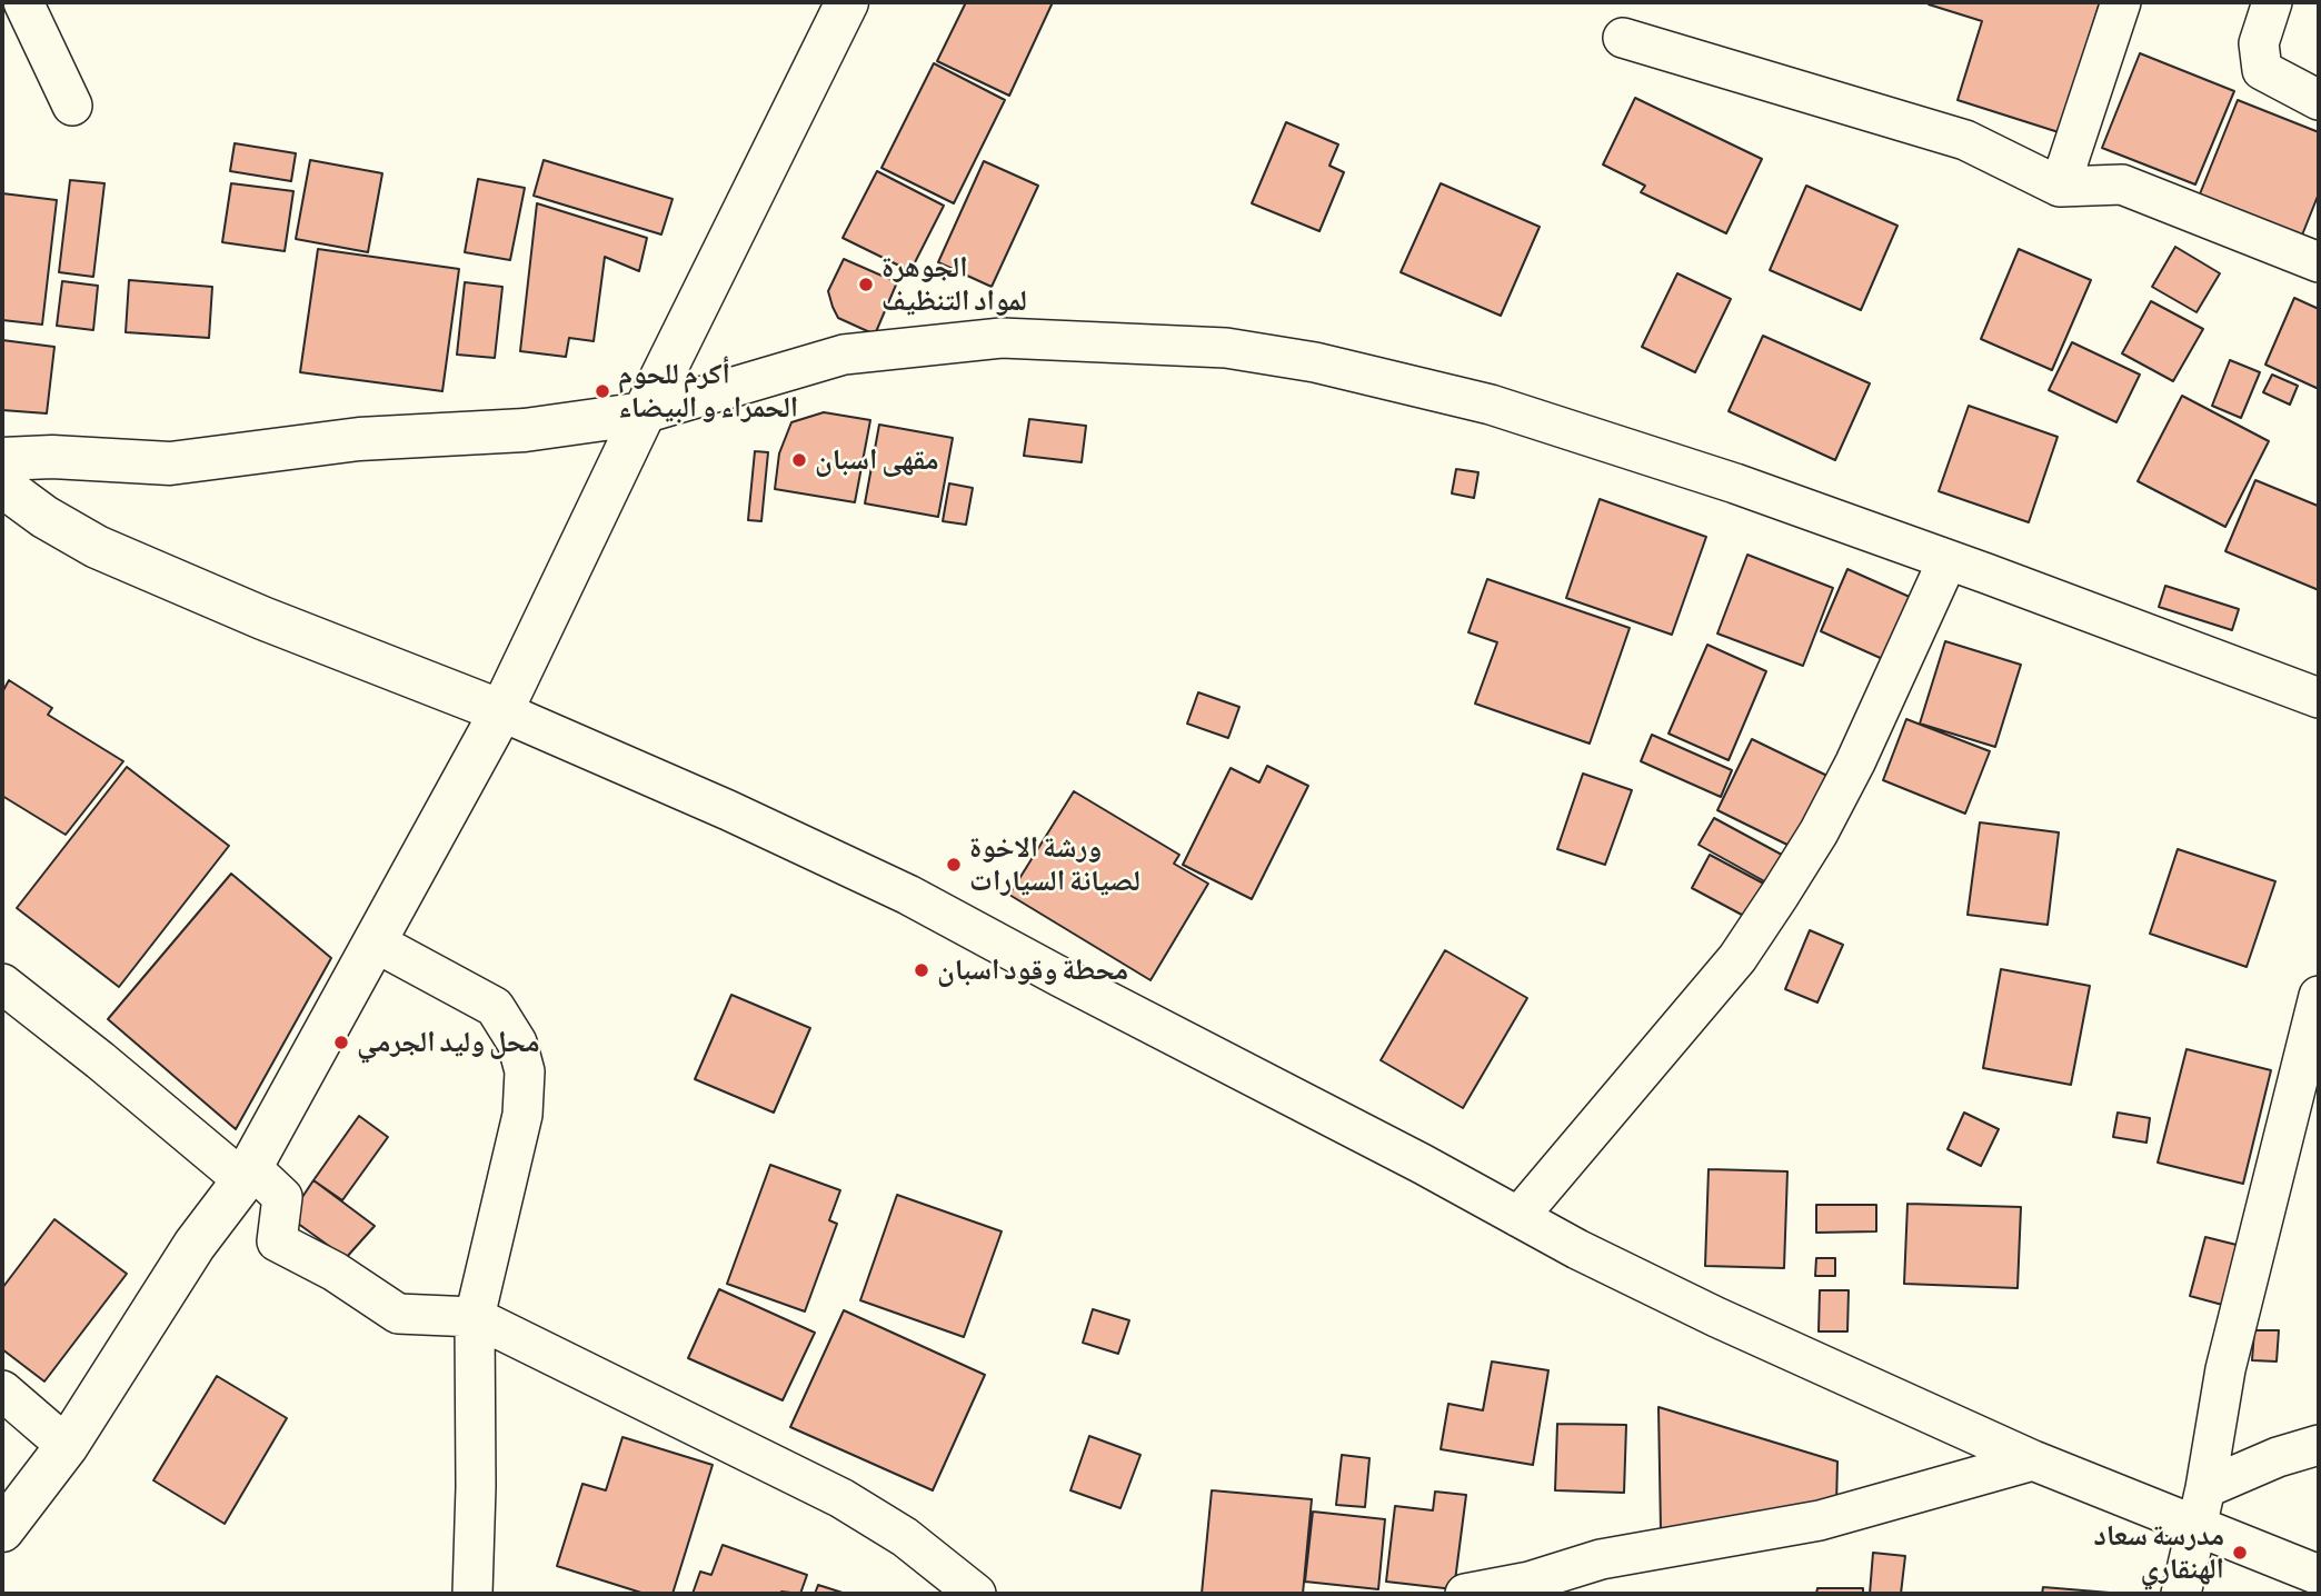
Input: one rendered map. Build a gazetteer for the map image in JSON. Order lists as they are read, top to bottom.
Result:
{
  "places": [
    "الجوهرة لمواد التنظيف",
    "أكرم للحوم الحمراء و البيضاء",
    "مقهى اسبان",
    "ورشة الاخوة لصيانة السيارات",
    "محطة وقود اسبان",
    "محل وليد الجرمي",
    "مدرسة سعاد الهنقاري"
  ]
}
